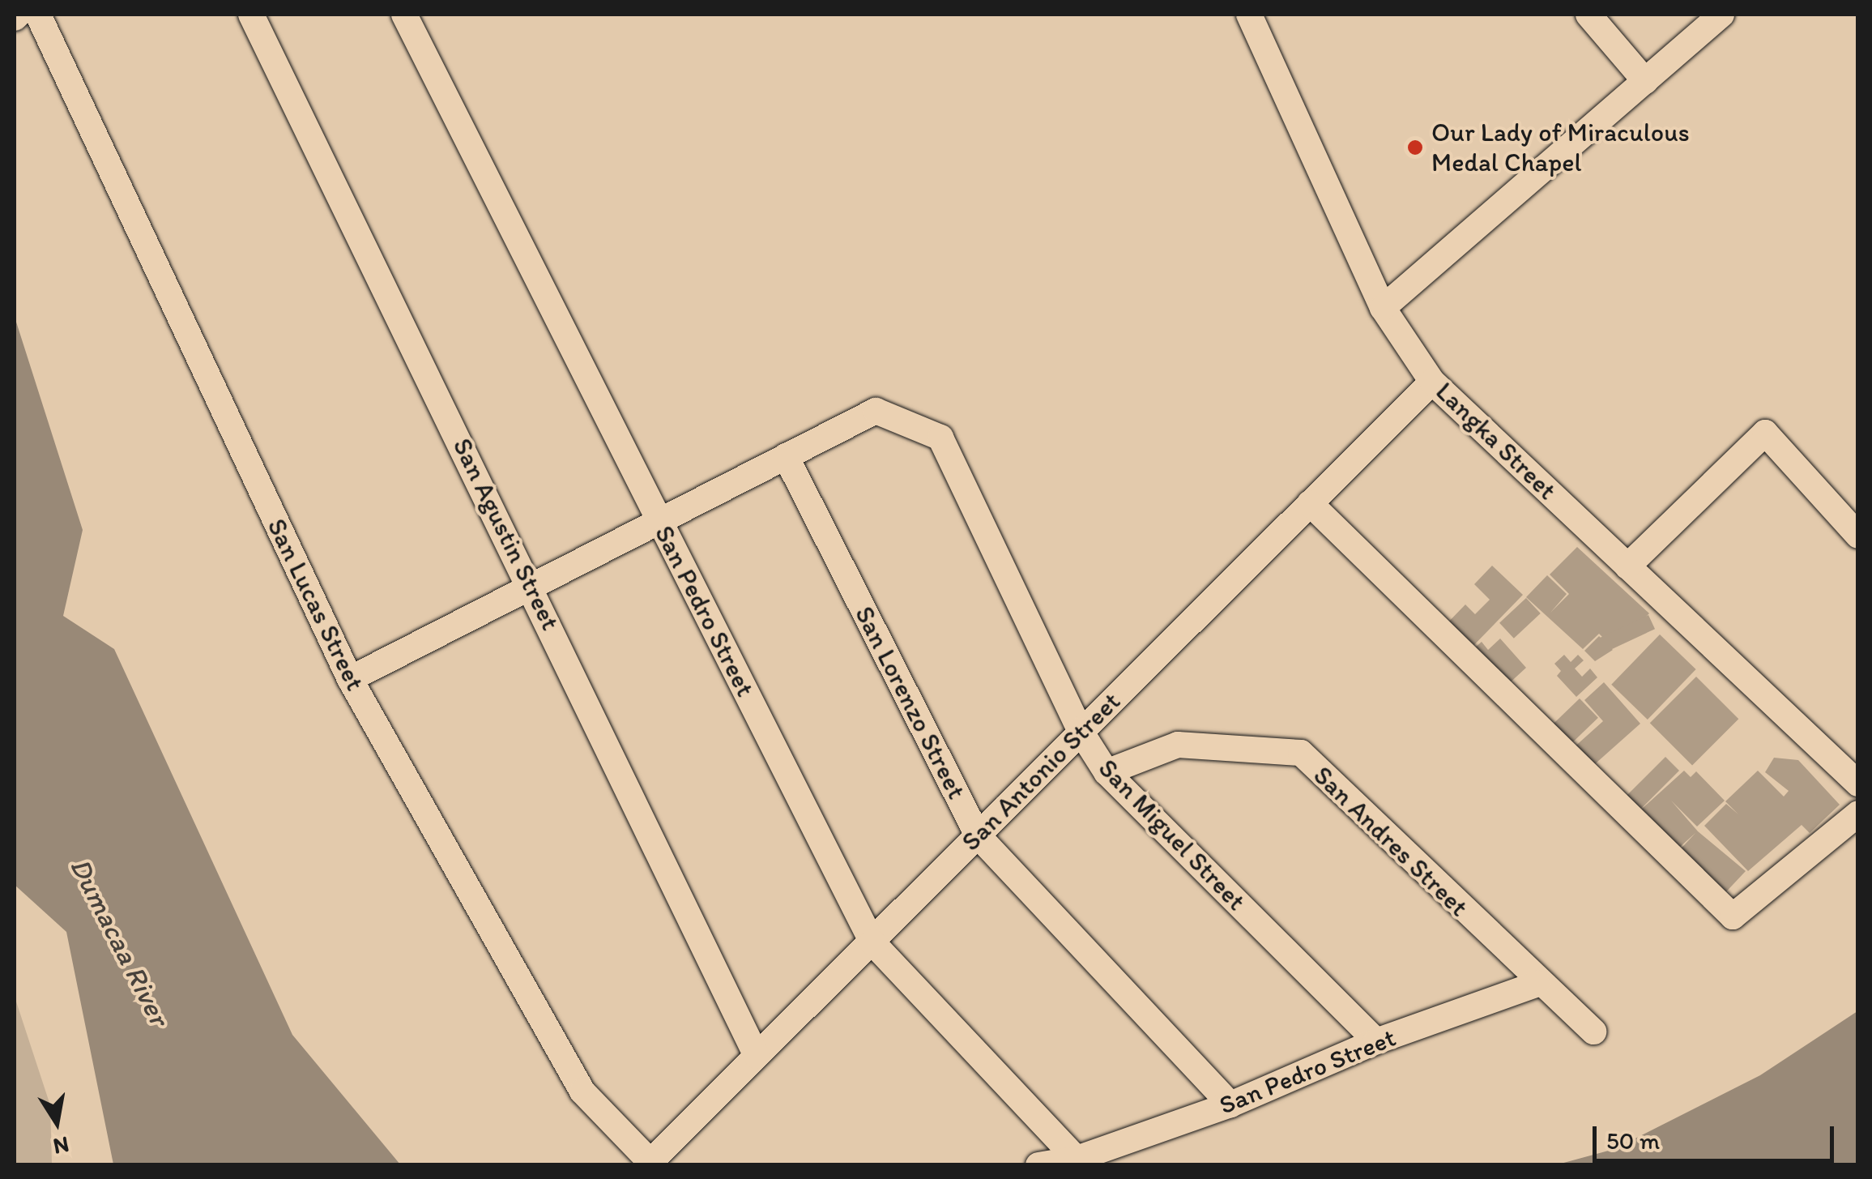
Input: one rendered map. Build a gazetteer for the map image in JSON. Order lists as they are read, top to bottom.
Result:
{
  "streets": {
    "street": [
      "Langka Street",
      "San Agustin Street",
      "San Lucas Street",
      "San Pedro Street",
      "San Lorenzo Street",
      "San Antonio Street",
      "San Miguel Street",
      "San Andres Street"
    ]
  },
  "crossings": [
    ["Langka Street", "San Antonio Street"],
    ["San Agustin Street", "San Antonio Street"],
    ["San Lucas Street", "San Antonio Street"],
    ["San Pedro Street", "San Lorenzo Street"],
    ["San Pedro Street", "San Antonio Street"],
    ["San Pedro Street", "San Miguel Street"],
    ["San Pedro Street", "San Andres Street"],
    ["San Lorenzo Street", "San Antonio Street"],
    ["San Lorenzo Street", "San Miguel Street"],
    ["San Antonio Street", "San Miguel Street"],
    ["San Miguel Street", "San Andres Street"]
  ],
  "water": ["Dumacaa River"],
  "places": ["Our Lady of Miraculous Medal Chapel"],
  "scale_bar": "50 m",
  "north": "bottom"
}
